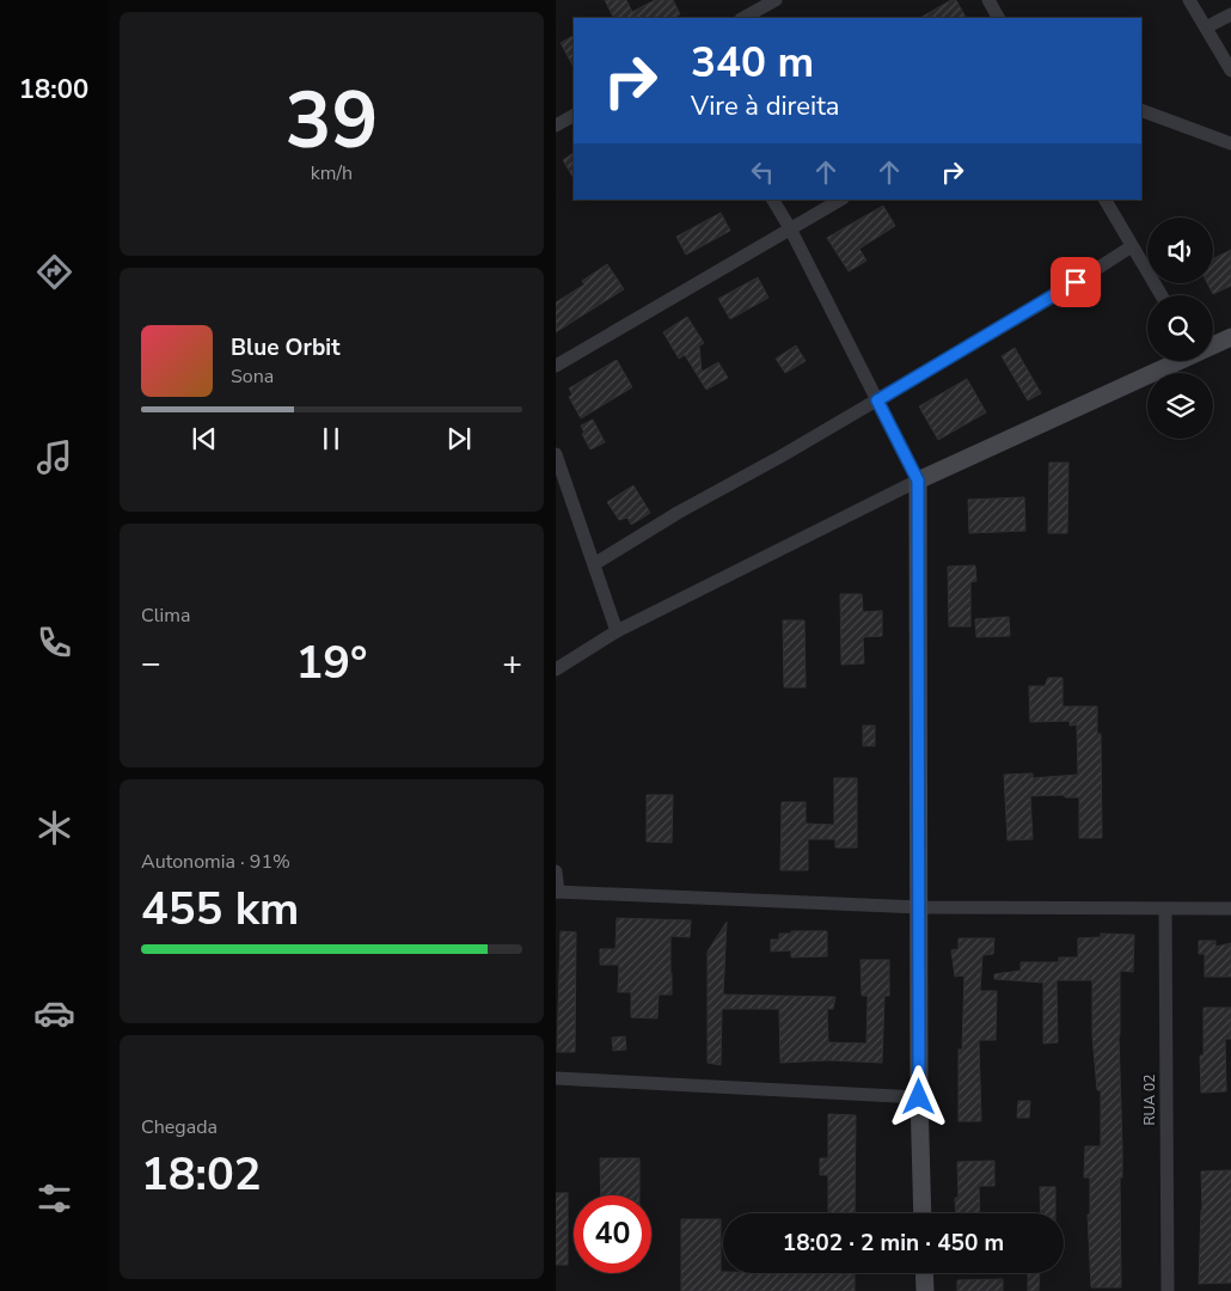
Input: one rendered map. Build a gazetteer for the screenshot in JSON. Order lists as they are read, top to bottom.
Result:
{
  "streets": {
    "street": ["RUA 02"]
  },
  "page": {
    "tabs": "18:00",
    "tile": [
      ["39", "km/h"],
      "Clima",
      ["Autonomia · 91%", "455 km"],
      ["Chegada", "18:02"]
    ],
    "turn": ["340 m", "Vire à direita"],
    "song": ["Blue Orbit", "Sona"],
    "heat": ["−", "19°", "+"],
    "limit": "40",
    "trip": "18:02 · 2 min · 450 m"
  }
}
